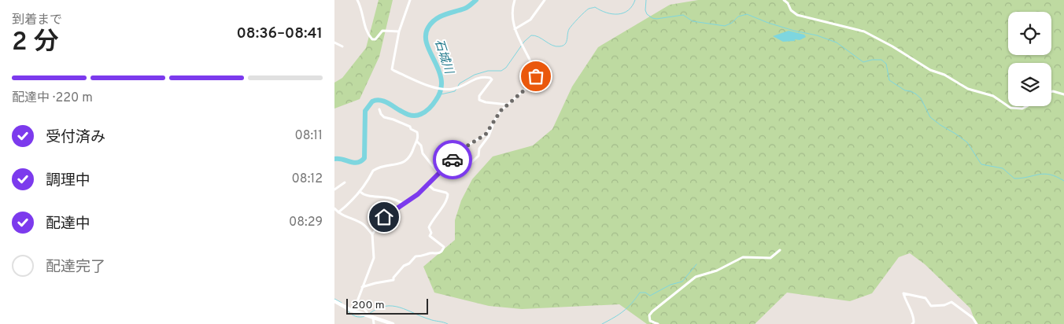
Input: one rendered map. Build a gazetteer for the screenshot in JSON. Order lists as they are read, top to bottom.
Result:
{
  "water": ["石城川"],
  "scale_bar": "200 m",
  "page": {
    "heading": ["2 分", "到着まで", "08:36–08:41"],
    "bar": "配達中 · 220 m",
    "list": [
      ["受付済み", "08:11"],
      ["調理中", "08:12"],
      ["配達中", "08:29"],
      "配達完了"
    ],
    "scale": "200 m"
  }
}
